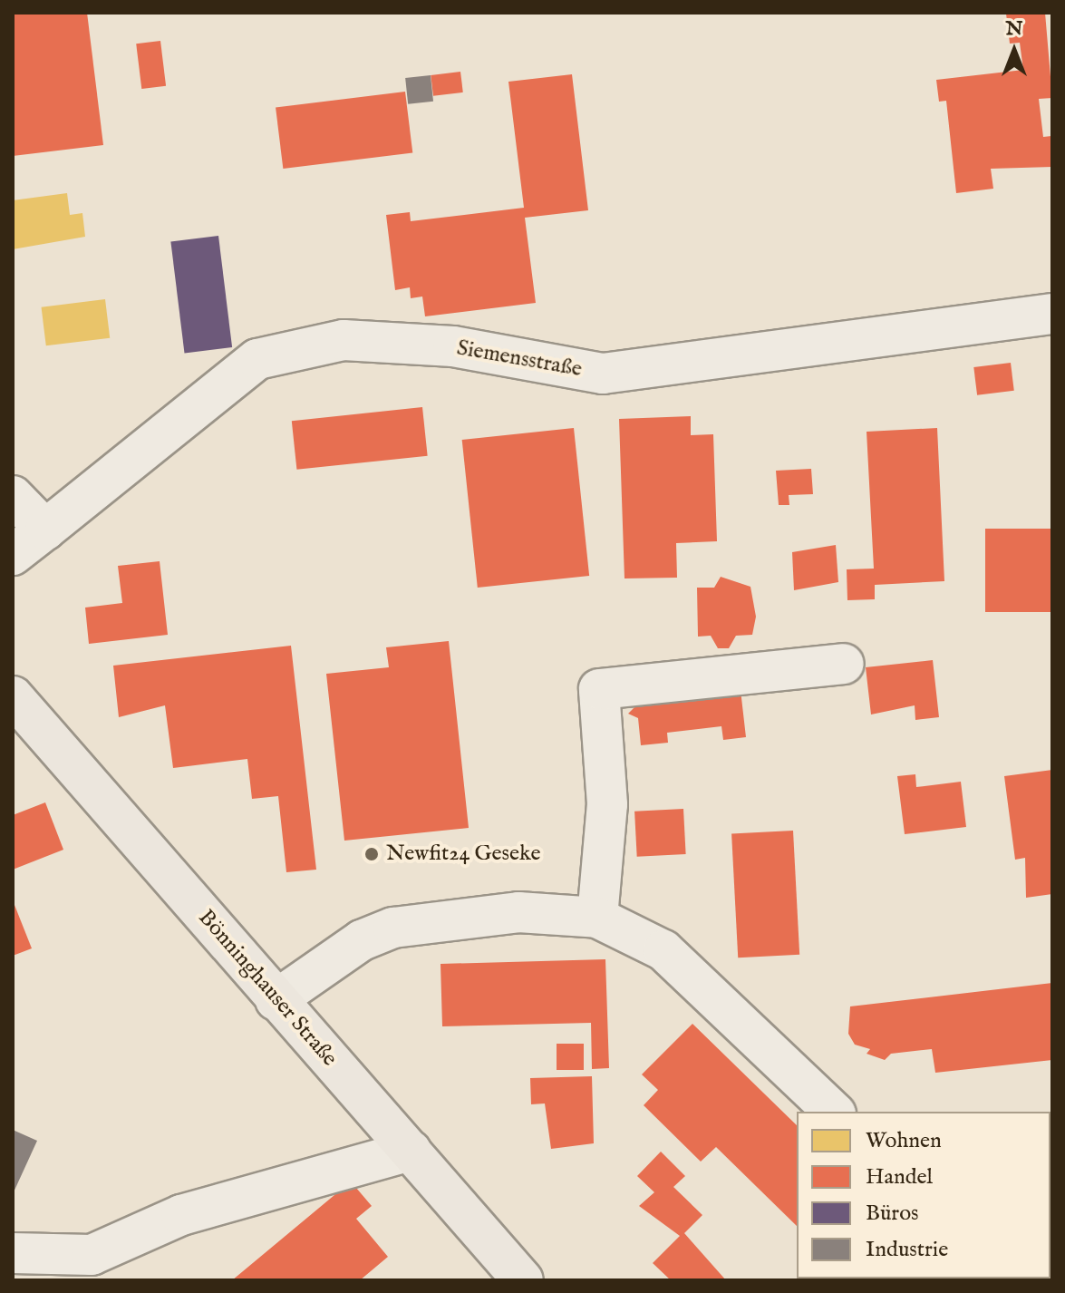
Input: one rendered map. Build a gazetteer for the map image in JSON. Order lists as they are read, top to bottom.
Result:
{
  "streets": {
    "main road": ["Bönninghauser Straße"],
    "street": ["Siemensstraße"]
  },
  "places": ["Newfit24 Geseke"],
  "legend": [
    "Wohnen",
    "Handel",
    "Büros",
    "Industrie"
  ],
  "north": "top"
}
